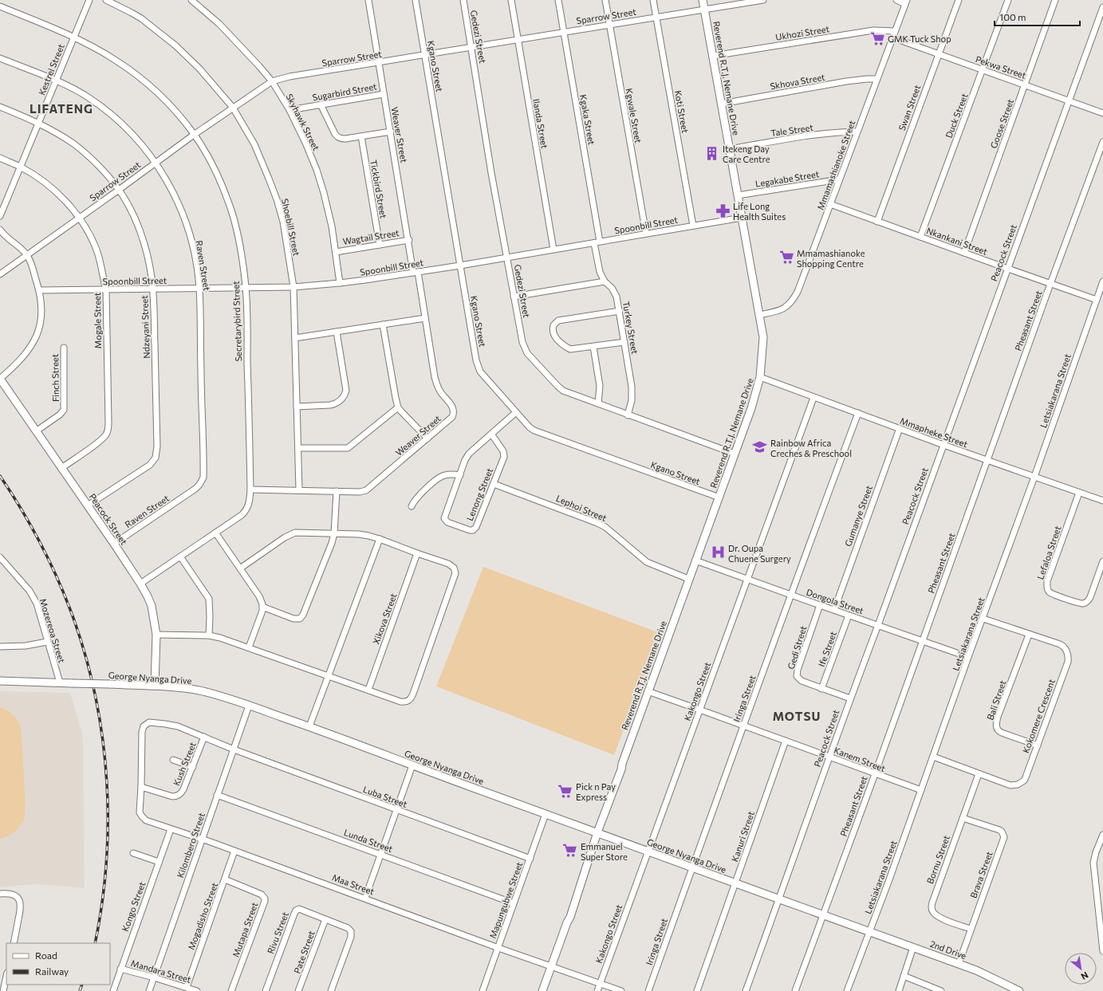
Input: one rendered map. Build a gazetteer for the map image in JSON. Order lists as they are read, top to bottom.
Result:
{
  "streets": {
    "street": [
      "Sparrow Street",
      "Ukhozi Street",
      "Gedezi Street",
      "Kgano Street",
      "Pekwa Street",
      "Kestrel Street",
      "Reverend R.T.J. Nemane Drive",
      "Skhova Street",
      "Sugarbird Street",
      "Swan Street",
      "Koti Street",
      "Kgwale Street",
      "Duck Street",
      "Kgaka Street",
      "Skyhawk Street",
      "Ilanda Street",
      "Goose Street",
      "Tale Street",
      "Weaver Street",
      "Mmamashianoke Street",
      "Legakabe Street",
      "Tickbird Street",
      "Spoonbill Street",
      "Shoebill Street",
      "Wagtail Street",
      "Nkankani Street",
      "Peacock Street",
      "Raven Street",
      "Mogale Street",
      "Pheasant Street",
      "Secretarybird Street",
      "Ndzeyani Street",
      "Turkey Street",
      "Finch Street",
      "Letsiakarana Street",
      "Mmapheke Street",
      "Lenong Street",
      "Lephoi Street",
      "Gumanye Street",
      "Lefaloa Street",
      "Dongola Street",
      "Xikova Street",
      "Mozereoa Street",
      "Gedi Street",
      "Ife Street",
      "George Nyanga Drive",
      "Kakongo Street",
      "Iringa Street",
      "Bali Street",
      "Kokomere Crescent",
      "Kanem Street",
      "Kush Street",
      "Luba Street",
      "Kanuri Street",
      "Lunda Street",
      "Kilombero Street",
      "Bornu Street",
      "Brava Street",
      "Maa Street",
      "Mapungubwe Street",
      "Kongo Street",
      "Mogadisho Street",
      "Mutapa Street",
      "Rivu Street",
      "2nd Drive",
      "Pate Street",
      "Mandara Street"
    ]
  },
  "crossings": [
    ["Sparrow Street", "Gedezi Street"],
    ["Sparrow Street", "Kgano Street"],
    ["Sparrow Street", "Reverend R.T.J. Nemane Drive"],
    ["Sparrow Street", "Koti Street"],
    ["Sparrow Street", "Kgwale Street"],
    ["Sparrow Street", "Kgaka Street"],
    ["Sparrow Street", "Skyhawk Street"],
    ["Sparrow Street", "Ilanda Street"],
    ["Sparrow Street", "Weaver Street"],
    ["Sparrow Street", "Shoebill Street"],
    ["Sparrow Street", "Raven Street"],
    ["Sparrow Street", "Mogale Street"],
    ["Sparrow Street", "Secretarybird Street"],
    ["Sparrow Street", "Ndzeyani Street"],
    ["Ukhozi Street", "Reverend R.T.J. Nemane Drive"],
    ["Ukhozi Street", "Mmamashianoke Street"],
    ["Gedezi Street", "Reverend R.T.J. Nemane Drive"],
    ["Gedezi Street", "Spoonbill Street"],
    ["Gedezi Street", "Turkey Street"],
    ["Kgano Street", "Reverend R.T.J. Nemane Drive"],
    ["Kgano Street", "Spoonbill Street"],
    ["Kgano Street", "Lenong Street"],
    ["Pekwa Street", "Swan Street"],
    ["Pekwa Street", "Duck Street"],
    ["Pekwa Street", "Goose Street"],
    ["Pekwa Street", "Mmamashianoke Street"],
    ["Pekwa Street", "Peacock Street"],
    ["Kestrel Street", "Raven Street"],
    ["Kestrel Street", "Mogale Street"],
    ["Kestrel Street", "Secretarybird Street"],
    ["Kestrel Street", "Ndzeyani Street"],
    ["Reverend R.T.J. Nemane Drive", "Skhova Street"],
    ["Reverend R.T.J. Nemane Drive", "Tale Street"],
    ["Reverend R.T.J. Nemane Drive", "Mmamashianoke Street"],
    ["Reverend R.T.J. Nemane Drive", "Legakabe Street"],
    ["Reverend R.T.J. Nemane Drive", "Spoonbill Street"],
    ["Reverend R.T.J. Nemane Drive", "Mmapheke Street"],
    ["Reverend R.T.J. Nemane Drive", "Lephoi Street"],
    ["Reverend R.T.J. Nemane Drive", "Dongola Street"],
    ["Reverend R.T.J. Nemane Drive", "George Nyanga Drive"],
    ["Reverend R.T.J. Nemane Drive", "Kanem Street"],
    ["Reverend R.T.J. Nemane Drive", "Maa Street"],
    ["Skhova Street", "Mmamashianoke Street"],
    ["Sugarbird Street", "Skyhawk Street"],
    ["Sugarbird Street", "Weaver Street"],
    ["Swan Street", "Nkankani Street"],
    ["Koti Street", "Spoonbill Street"],
    ["Kgwale Street", "Spoonbill Street"],
    ["Duck Street", "Nkankani Street"],
    ["Kgaka Street", "Spoonbill Street"],
    ["Kgaka Street", "Turkey Street"],
    ["Skyhawk Street", "Spoonbill Street"],
    ["Skyhawk Street", "Wagtail Street"],
    ["Ilanda Street", "Spoonbill Street"],
    ["Goose Street", "Nkankani Street"],
    ["Tale Street", "Mmamashianoke Street"],
    ["Weaver Street", "Spoonbill Street"],
    ["Weaver Street", "Shoebill Street"],
    ["Weaver Street", "Wagtail Street"],
    ["Weaver Street", "Secretarybird Street"],
    ["Mmamashianoke Street", "Legakabe Street"],
    ["Mmamashianoke Street", "Nkankani Street"],
    ["Tickbird Street", "Wagtail Street"],
    ["Spoonbill Street", "Shoebill Street"],
    ["Spoonbill Street", "Raven Street"],
    ["Spoonbill Street", "Mogale Street"],
    ["Spoonbill Street", "Secretarybird Street"],
    ["Spoonbill Street", "Ndzeyani Street"],
    ["Nkankani Street", "Peacock Street"],
    ["Nkankani Street", "Pheasant Street"],
    ["Nkankani Street", "Letsiakarana Street"],
    ["Peacock Street", "Raven Street"],
    ["Peacock Street", "Mogale Street"],
    ["Peacock Street", "Secretarybird Street"],
    ["Peacock Street", "Ndzeyani Street"],
    ["Peacock Street", "Finch Street"],
    ["Peacock Street", "Mmapheke Street"],
    ["Peacock Street", "Dongola Street"],
    ["Peacock Street", "Gedi Street"],
    ["Peacock Street", "George Nyanga Drive"],
    ["Peacock Street", "Kanem Street"],
    ["Pheasant Street", "Mmapheke Street"],
    ["Pheasant Street", "Dongola Street"],
    ["Pheasant Street", "George Nyanga Drive"],
    ["Pheasant Street", "Kanem Street"],
    ["Letsiakarana Street", "Mmapheke Street"],
    ["Letsiakarana Street", "Dongola Street"],
    ["Letsiakarana Street", "George Nyanga Drive"],
    ["Letsiakarana Street", "Kokomere Crescent"],
    ["Letsiakarana Street", "Kanem Street"],
    ["Letsiakarana Street", "2nd Drive"],
    ["Mmapheke Street", "Gumanye Street"],
    ["Mmapheke Street", "Lefaloa Street"],
    ["Mmapheke Street", "Kakongo Street"],
    ["Mmapheke Street", "Iringa Street"],
    ["Lenong Street", "Lephoi Street"],
    ["Gumanye Street", "Dongola Street"],
    ["Dongola Street", "Gedi Street"],
    ["Dongola Street", "Ife Street"],
    ["Dongola Street", "Kakongo Street"],
    ["Dongola Street", "Iringa Street"],
    ["Mozereoa Street", "George Nyanga Drive"],
    ["Gedi Street", "Ife Street"],
    ["George Nyanga Drive", "Kakongo Street"],
    ["George Nyanga Drive", "Iringa Street"],
    ["George Nyanga Drive", "Kanuri Street"],
    ["George Nyanga Drive", "Kilombero Street"],
    ["George Nyanga Drive", "Mapungubwe Street"],
    ["George Nyanga Drive", "2nd Drive"],
    ["Kakongo Street", "Kanem Street"],
    ["Kakongo Street", "Maa Street"],
    ["Iringa Street", "Kanem Street"],
    ["Bali Street", "Kokomere Crescent"],
    ["Kokomere Crescent", "Bornu Street"],
    ["Kanem Street", "Kanuri Street"],
    ["Kush Street", "Luba Street"],
    ["Kush Street", "Maa Street"],
    ["Luba Street", "Kilombero Street"],
    ["Luba Street", "Maa Street"],
    ["Luba Street", "Mapungubwe Street"],
    ["Lunda Street", "Kilombero Street"],
    ["Lunda Street", "Mapungubwe Street"],
    ["Kilombero Street", "Maa Street"],
    ["Kilombero Street", "Mandara Street"],
    ["Bornu Street", "Brava Street"],
    ["Brava Street", "2nd Drive"],
    ["Maa Street", "Mapungubwe Street"],
    ["Maa Street", "Kongo Street"],
    ["Maa Street", "Mogadisho Street"],
    ["Kongo Street", "Mandara Street"],
    ["Mogadisho Street", "Mutapa Street"],
    ["Mogadisho Street", "Mandara Street"],
    ["Rivu Street", "Pate Street"]
  ],
  "districts": ["LIFATENG", "MOTSU"],
  "places": {
    "supermarket": [
      "GMK Tuck Shop",
      "Mmamashianoke Shopping Centre",
      "Pick n Pay Express",
      "Emmanuel Super Store"
    ],
    "building": ["Itekeng Day Care Centre"],
    "pharmacy": ["Life Long Health Suites"],
    "school or university": ["Rainbow Africa Creches & Preschool"],
    "hospital": ["Dr. Oupa Chuene Surgery"]
  },
  "legend": ["Road", "Railway"],
  "scale_bar": "100 m",
  "north": "bottom right"
}
